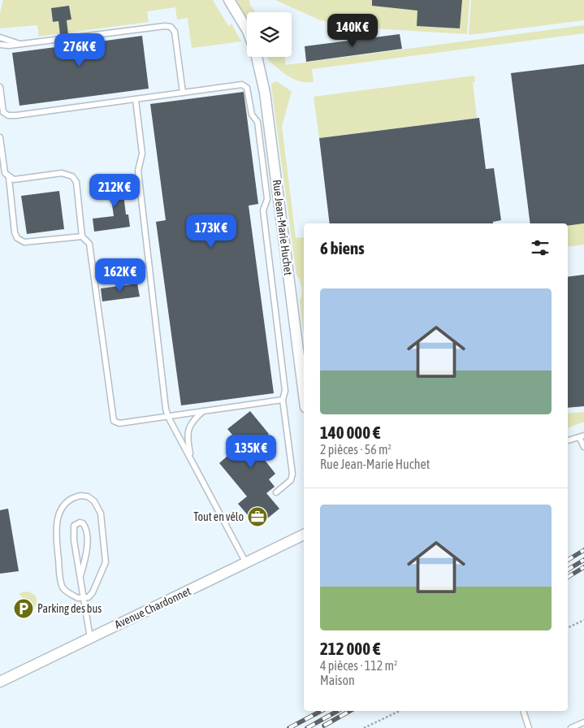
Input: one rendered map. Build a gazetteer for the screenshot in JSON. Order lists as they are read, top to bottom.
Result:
{
  "streets": {
    "street": ["Rue Jean-Marie Huchet", "Avenue Chardonnet"]
  },
  "places": {
    "office": ["Tout en vélo"],
    "parking": ["Parking des bus"]
  },
  "page": {
    "price": [
      "140K €",
      "276K €",
      "212K €",
      "173K €",
      "162K €",
      "135K €"
    ],
    "heading": "6 biens",
    "list": [
      {
        "name": "140 000 €",
        "note": "2 pièces · 56 m² · Rue Jean-Marie Huchet"
      },
      {
        "name": "212 000 €",
        "note": "4 pièces · 112 m² · Maison"
      }
    ]
  }
}
